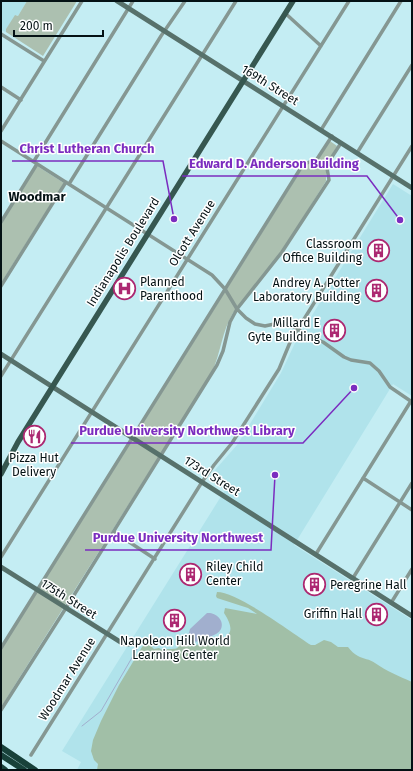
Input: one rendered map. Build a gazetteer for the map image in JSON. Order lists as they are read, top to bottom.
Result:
{
  "streets": {
    "main road": ["Indianapolis Boulevard"],
    "street": [
      "169th Street",
      "Olcott Avenue",
      "173rd Street",
      "175th Street",
      "Woodmar Avenue"
    ]
  },
  "crossings": [
    ["169th Street", "Olcott Avenue"],
    ["169th Street", "Indianapolis Boulevard"],
    ["169th Street", "Woodmar Avenue"],
    ["Olcott Avenue", "173rd Street"],
    ["Indianapolis Boulevard", "173rd Street"],
    ["173rd Street", "Woodmar Avenue"],
    ["175th Street", "Woodmar Avenue"]
  ],
  "districts": ["Woodmar"],
  "places": {
    "other": [
      "Christ Lutheran Church",
      "Edward D. Anderson Building",
      "Purdue University Northwest Library",
      "Purdue University Northwest"
    ],
    "building": [
      "Classroom Office Building",
      "Andrey A. Potter Laboratory Building",
      "Millard E Gyte Building",
      "Riley Child Center",
      "Peregrine Hall",
      "Griffin Hall",
      "Napoleon Hill World Learning Center"
    ],
    "hospital": ["Planned Parenthood"],
    "restaurant": ["Pizza Hut Delivery"]
  },
  "scale_bar": "200 m"
}
